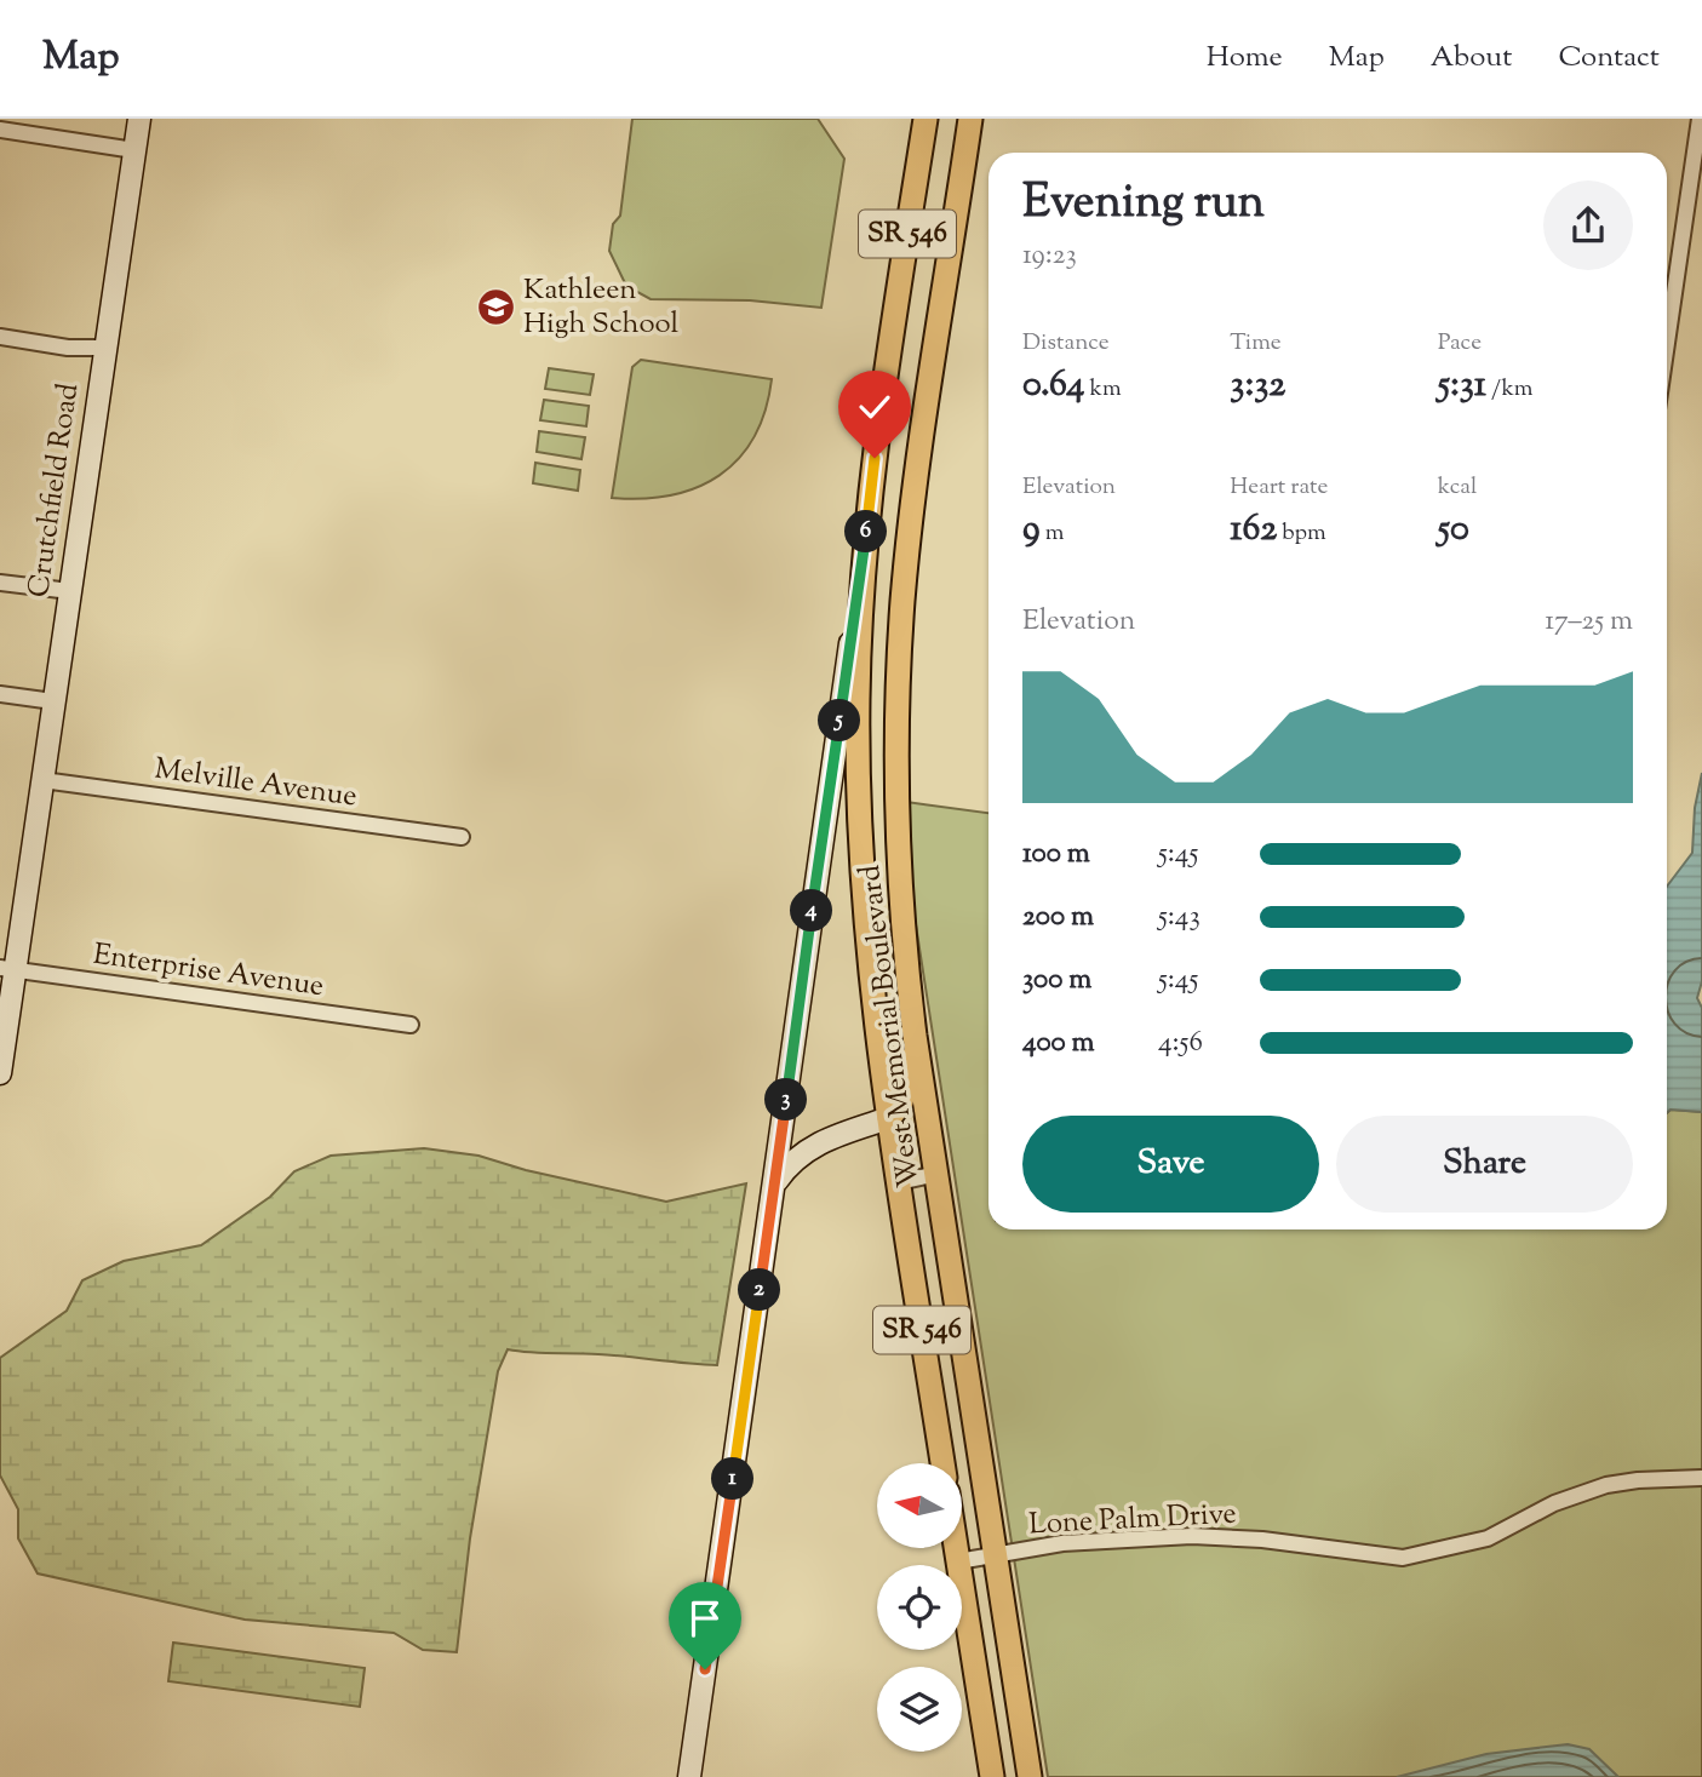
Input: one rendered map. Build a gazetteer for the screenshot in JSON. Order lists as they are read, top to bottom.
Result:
{
  "streets": {
    "main road": ["SR 546", "West Memorial Boulevard"],
    "street": [
      "Crutchfield Road",
      "Melville Avenue",
      "Enterprise Avenue",
      "Lone Palm Drive"
    ]
  },
  "crossings": [
    ["Crutchfield Road", "Melville Avenue"],
    ["Crutchfield Road", "Enterprise Avenue"],
    ["West Memorial Boulevard", "Lone Palm Drive"]
  ],
  "places": {
    "school or university": ["Kathleen High School"]
  },
  "north": "left",
  "page": {
    "header": "Map",
    "nav": [
      "Home",
      "Map",
      "About",
      "Contact"
    ],
    "heading": ["Evening run", "19:23"],
    "stats": [
      ["Distance", "0.64 km"],
      ["Time", "3:32"],
      ["Pace", "5:31 /km"],
      ["Elevation", "9 m"],
      ["Heart rate", "162 bpm"],
      ["kcal", "50"]
    ],
    "pins": [
      "6",
      "5",
      "4",
      "3",
      "2",
      "1"
    ],
    "chart": ["Elevation", "17–25 m"],
    "list": [
      {
        "name": "100 m",
        "note": "5:45"
      },
      {
        "name": "200 m",
        "note": "5:43"
      },
      {
        "name": "300 m",
        "note": "5:45"
      },
      {
        "name": "400 m",
        "note": "4:56"
      }
    ],
    "buttons": ["Save", "Share"]
  }
}
